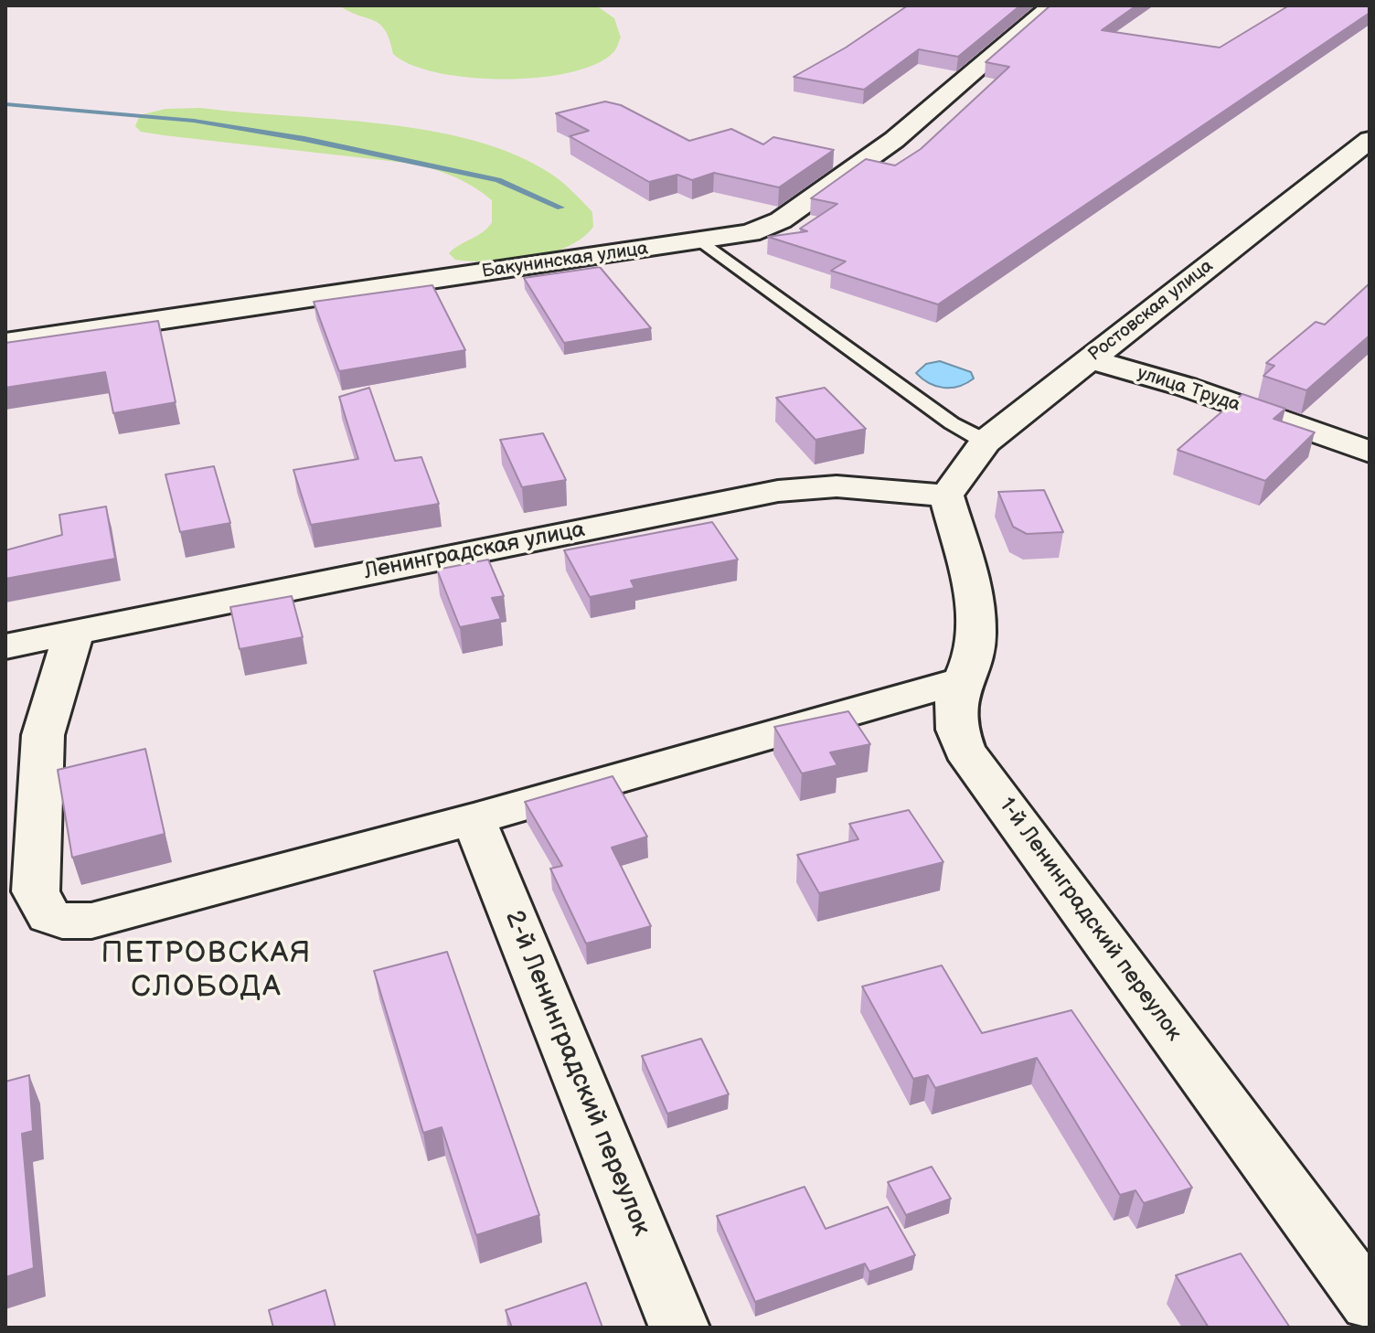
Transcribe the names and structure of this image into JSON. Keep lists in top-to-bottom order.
{
  "streets": {
    "street": [
      "Бакунинская улица",
      "Ростовская улица",
      "улица Труда",
      "Ленинградская улица",
      "1-й Ленинградский переулок",
      "2-й Ленинградский переулок"
    ]
  },
  "crossings": [
    ["Ростовская улица", "улица Труда"],
    ["Ростовская улица", "Ленинградская улица"],
    ["Ростовская улица", "1-й Ленинградский переулок"],
    ["Ленинградская улица", "1-й Ленинградский переулок"]
  ],
  "districts": ["ПЕТРОВСКАЯ СЛОБОДА"]
}
